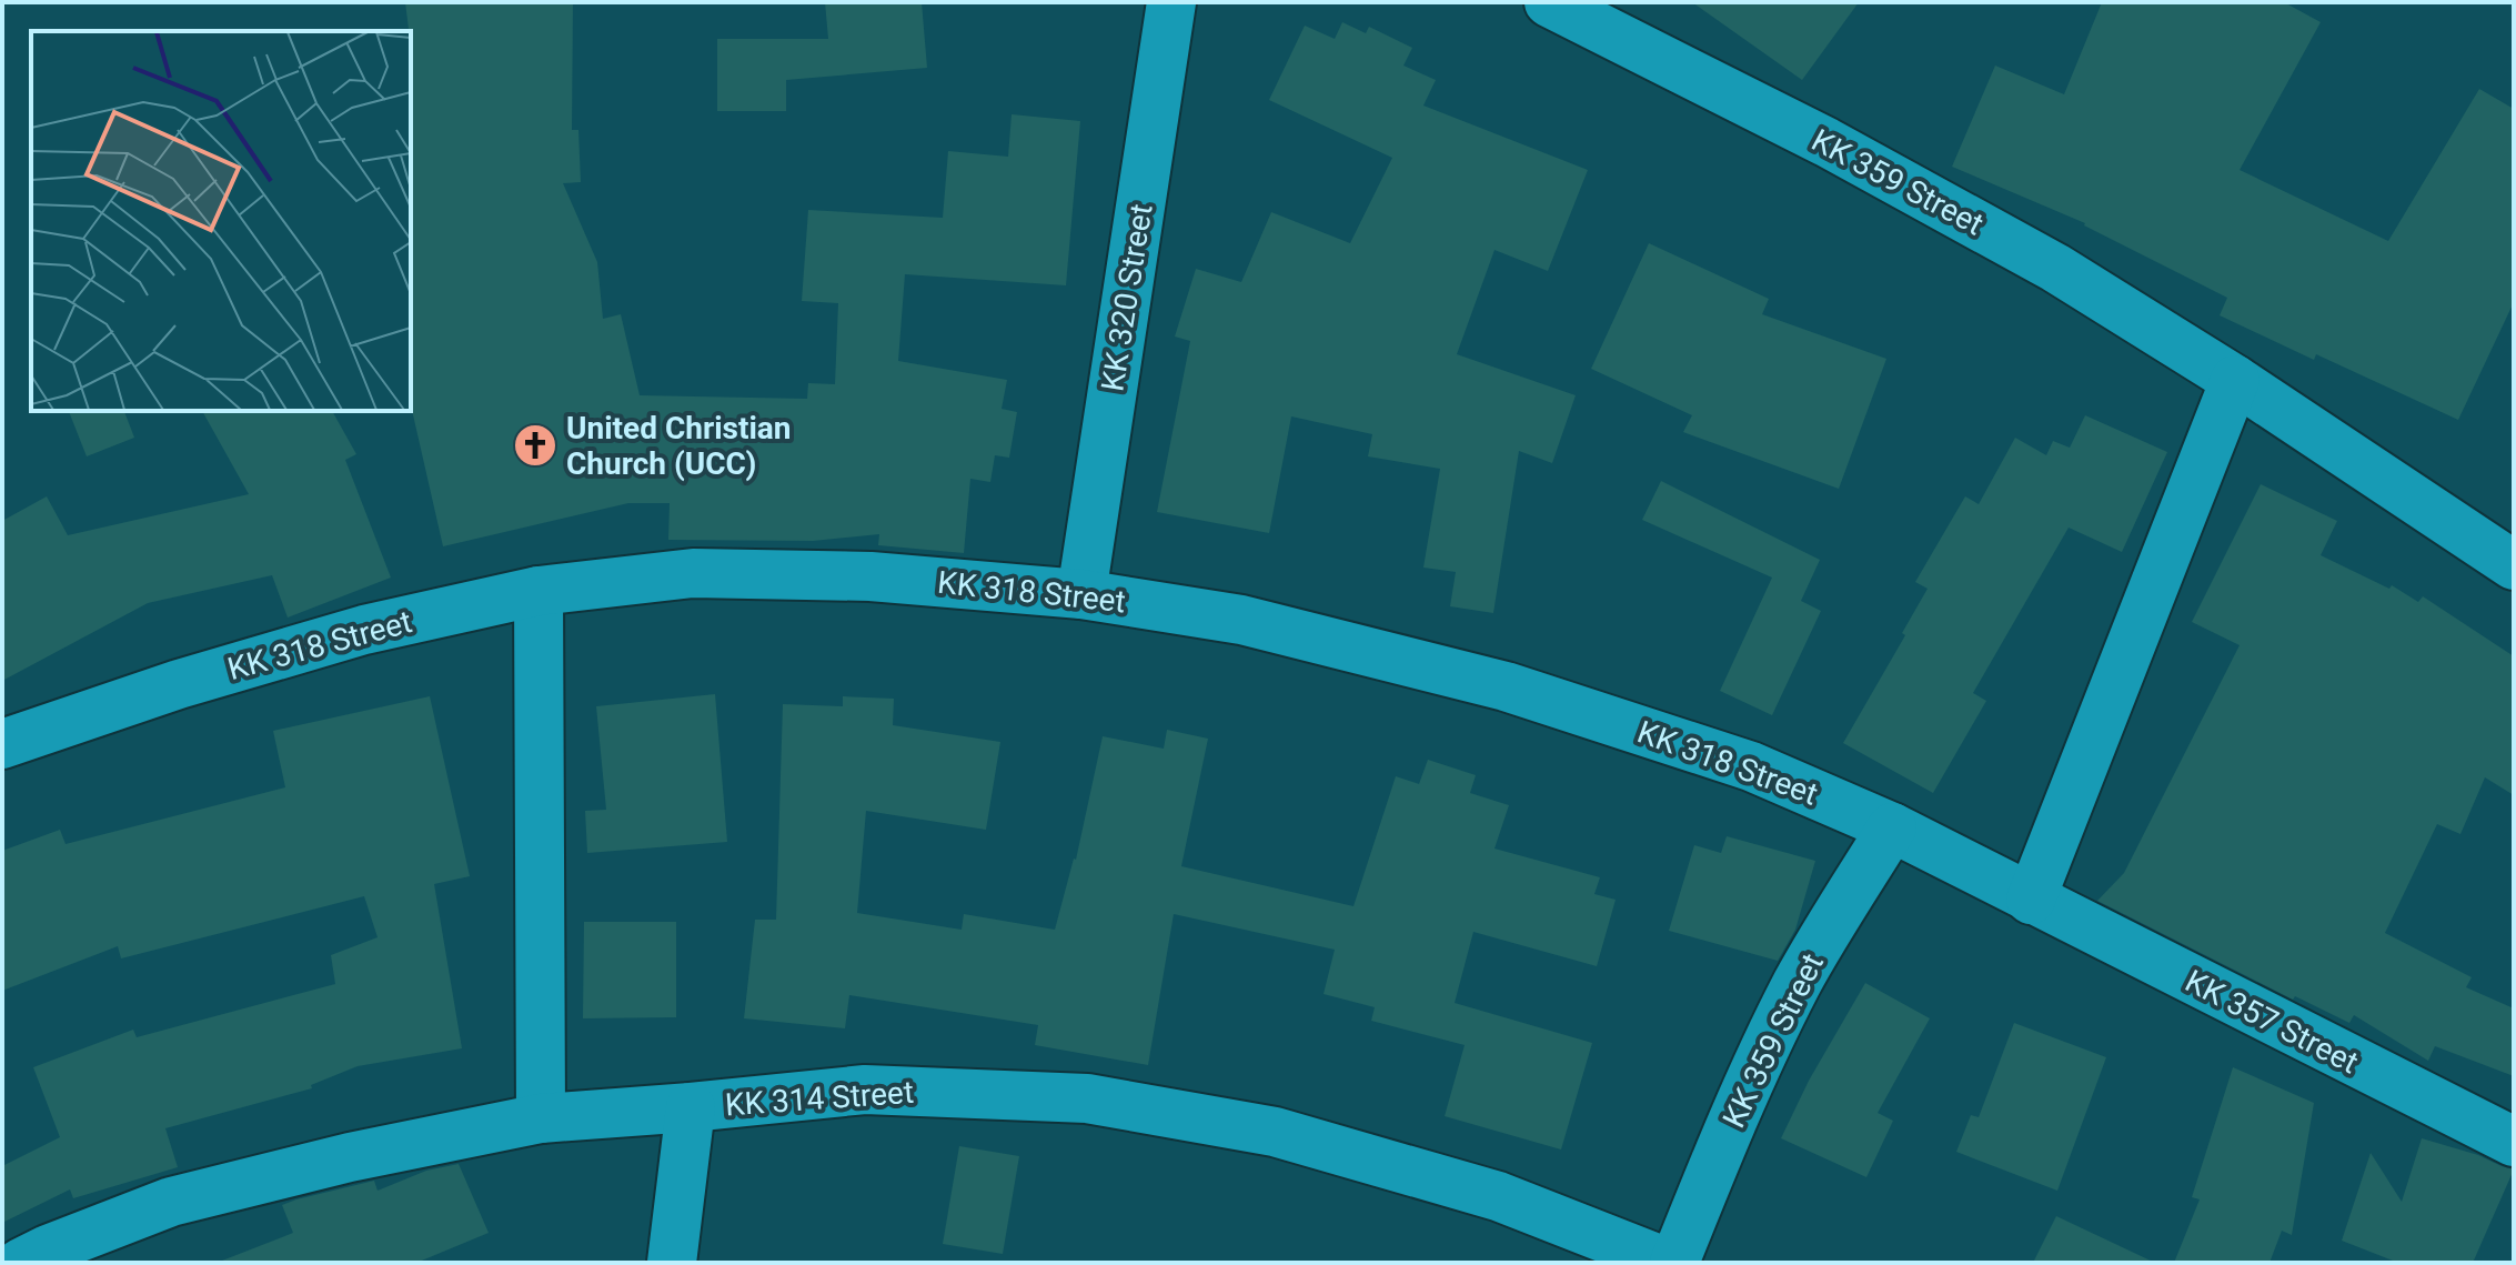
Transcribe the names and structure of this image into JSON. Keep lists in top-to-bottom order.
{
  "streets": {
    "street": [
      "KK 359 Street",
      "KK 320 Street",
      "KK 318 Street",
      "KK 357 Street",
      "KK 314 Street"
    ]
  },
  "crossings": [
    ["KK 359 Street", "KK 318 Street"],
    ["KK 359 Street", "KK 314 Street"],
    ["KK 320 Street", "KK 318 Street"],
    ["KK 318 Street", "KK 357 Street"]
  ],
  "places": {
    "church": ["United Christian Church (UCC)"]
  }
}
